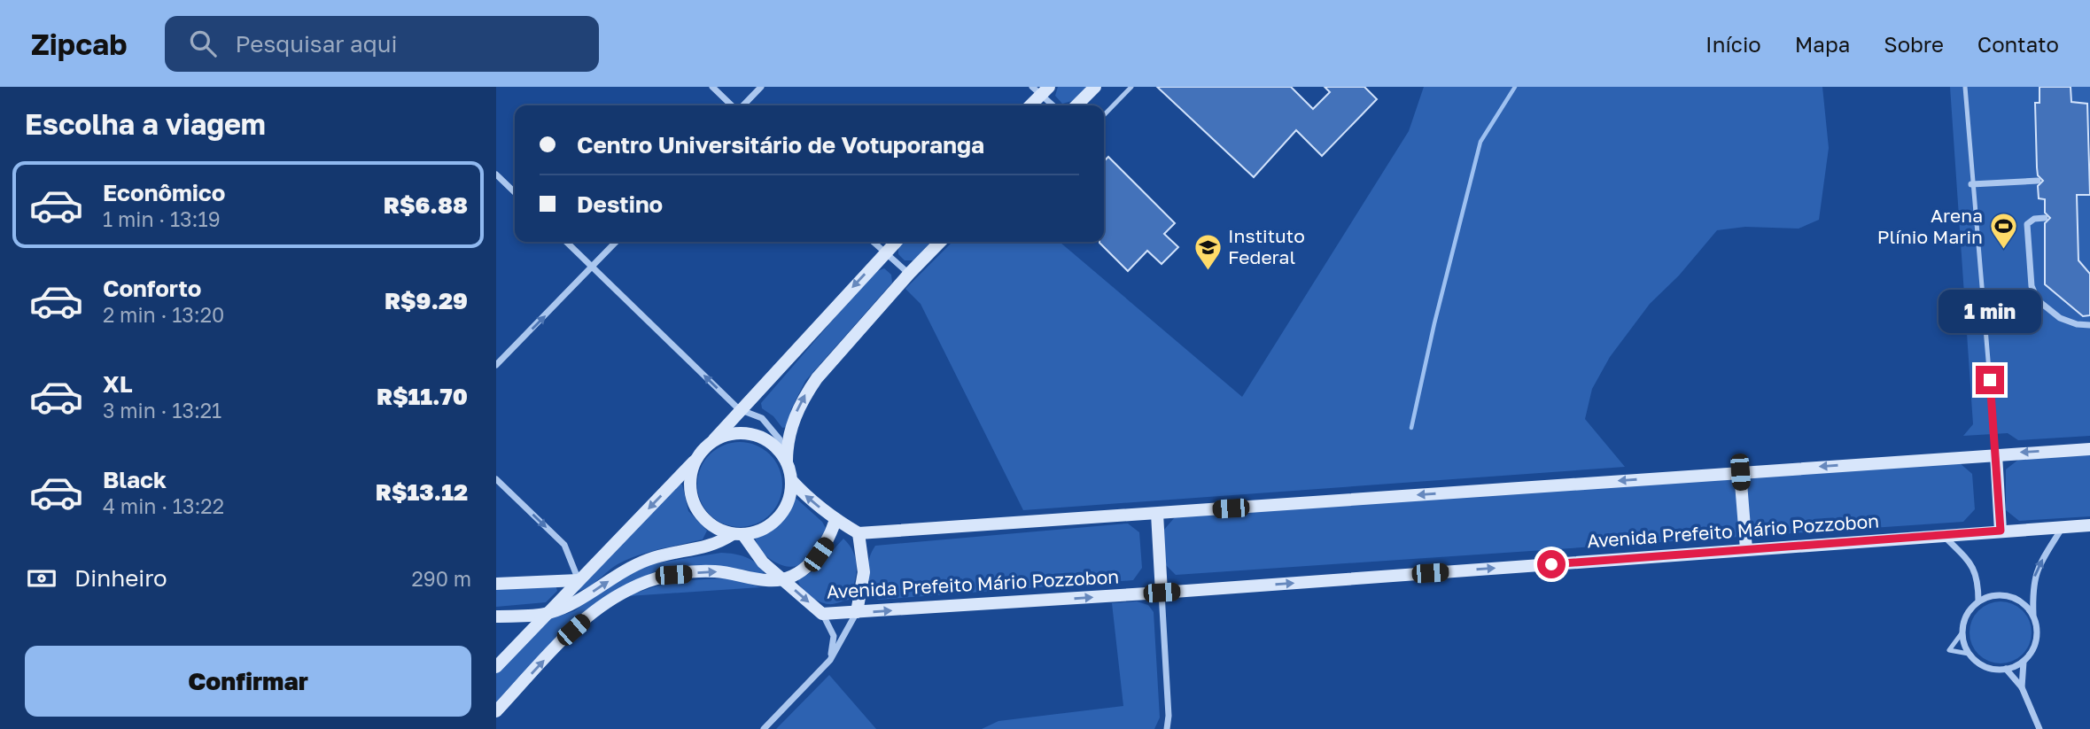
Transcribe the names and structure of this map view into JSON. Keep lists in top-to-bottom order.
{
  "streets": {
    "street": ["Avenida Prefeito Mário Pozzobon"]
  },
  "places": {
    "sports": ["Arena Plínio Marin"],
    "school or university": ["Instituto Federal"]
  },
  "page": {
    "header": "Zipcab",
    "search": "Pesquisar aqui",
    "nav": [
      "Início",
      "Mapa",
      "Sobre",
      "Contato"
    ],
    "heading": "Escolha a viagem",
    "banner": ["Centro Universitário de Votuporanga", "Destino"],
    "list": [
      {
        "name": "Econômico",
        "note": "1 min · 13:19",
        "value": "R$6.88"
      },
      {
        "name": "Conforto",
        "note": "2 min · 13:20",
        "value": "R$9.29"
      },
      {
        "name": "XL",
        "note": "3 min · 13:21",
        "value": "R$11.70"
      },
      {
        "name": "Black",
        "note": "4 min · 13:22",
        "value": "R$13.12"
      }
    ],
    "bubble": "1 min",
    "pay": ["Dinheiro", "290 m"],
    "buttons": "Confirmar"
  }
}
